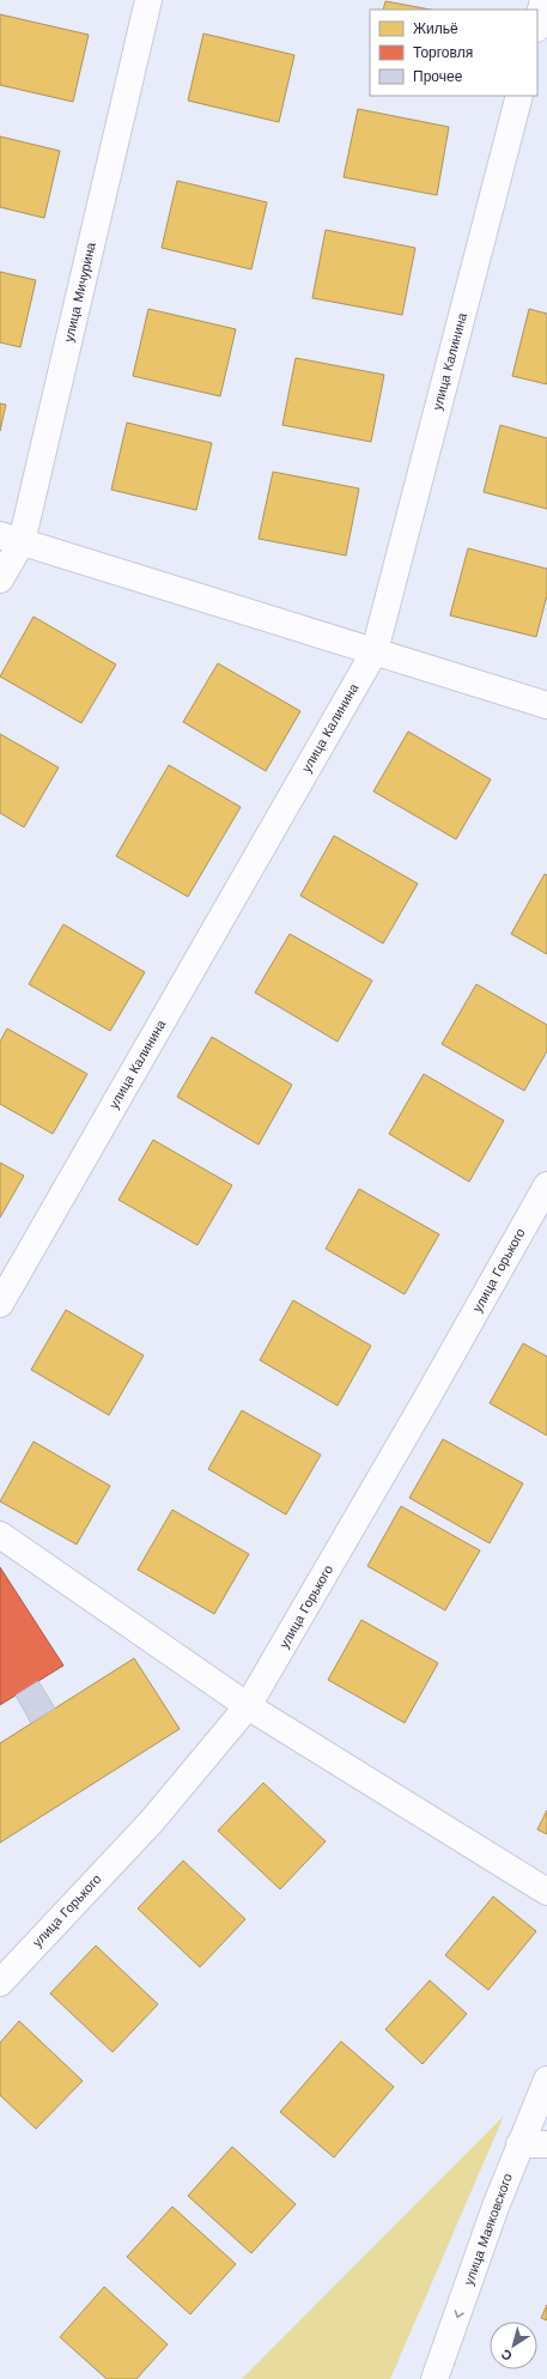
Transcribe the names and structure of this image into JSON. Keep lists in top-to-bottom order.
{
  "streets": {
    "street": [
      "улица Мичурина",
      "улица Калинина",
      "улица Горького",
      "улица Маяковского"
    ]
  },
  "one_way": ["улица Маяковского"],
  "legend": ["Жильё", "Торговля", "Прочее"],
  "north": "bottom left"
}
